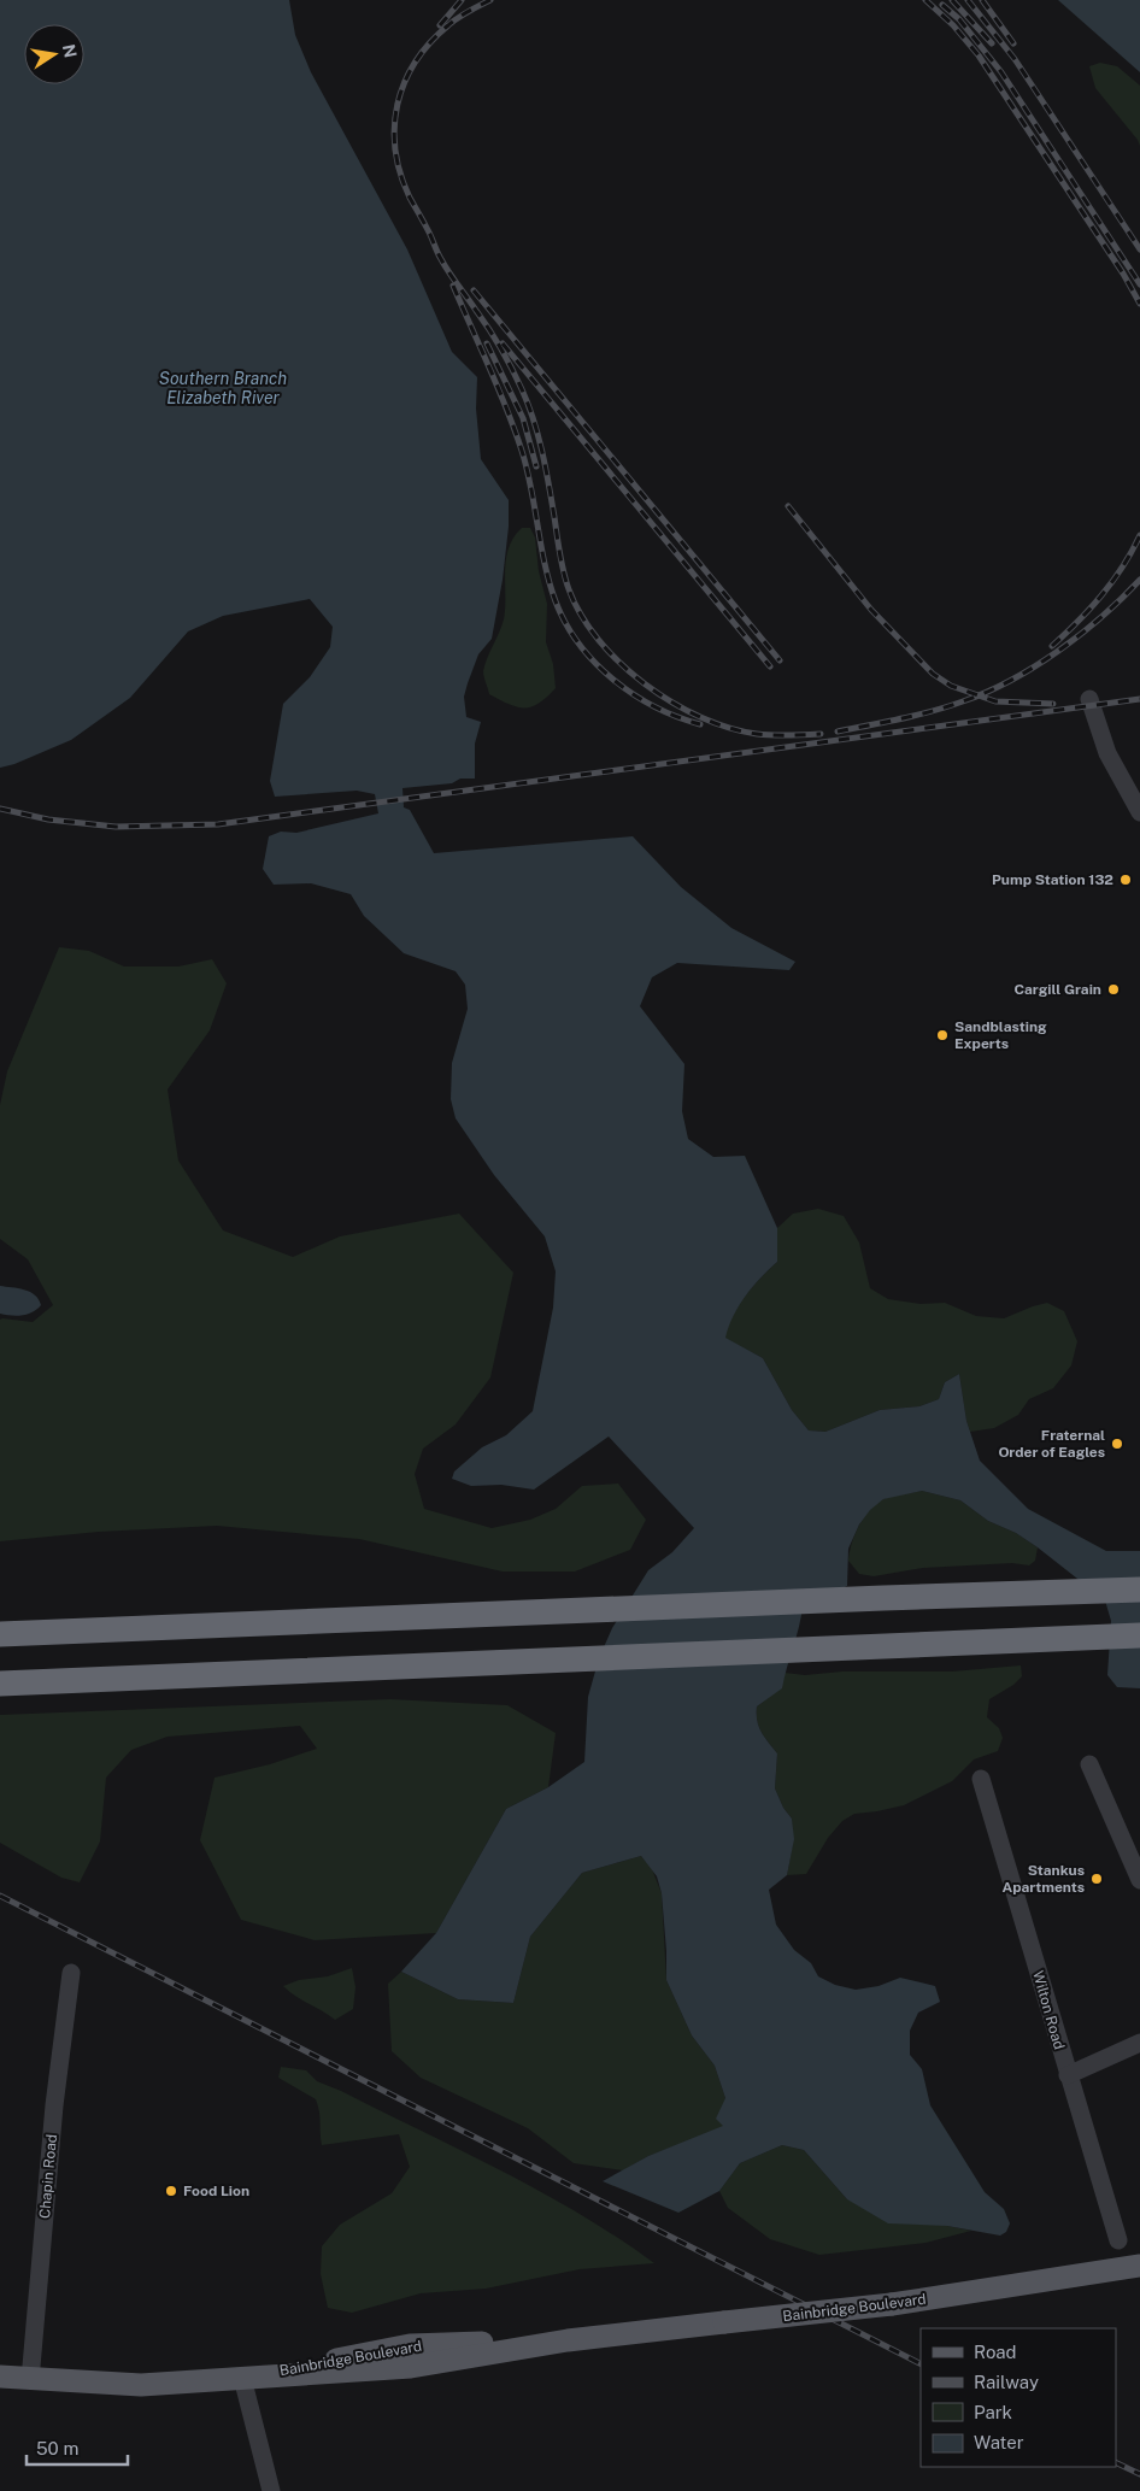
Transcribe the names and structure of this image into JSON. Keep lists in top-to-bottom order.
{
  "streets": {
    "main road": ["Bainbridge Boulevard"],
    "street": ["Wilton Road", "Chapin Road"]
  },
  "crossings": [
    ["Chapin Road", "Bainbridge Boulevard"]
  ],
  "water": ["Southern Branch Elizabeth River"],
  "places": [
    "Pump Station 132",
    "Cargill Grain",
    "Sandblasting Experts",
    "Fraternal Order of Eagles",
    "Stankus Apartments",
    "Food Lion"
  ],
  "legend": [
    "Road",
    "Railway",
    "Park",
    "Water"
  ],
  "scale_bar": "50 m",
  "north": "right"
}
